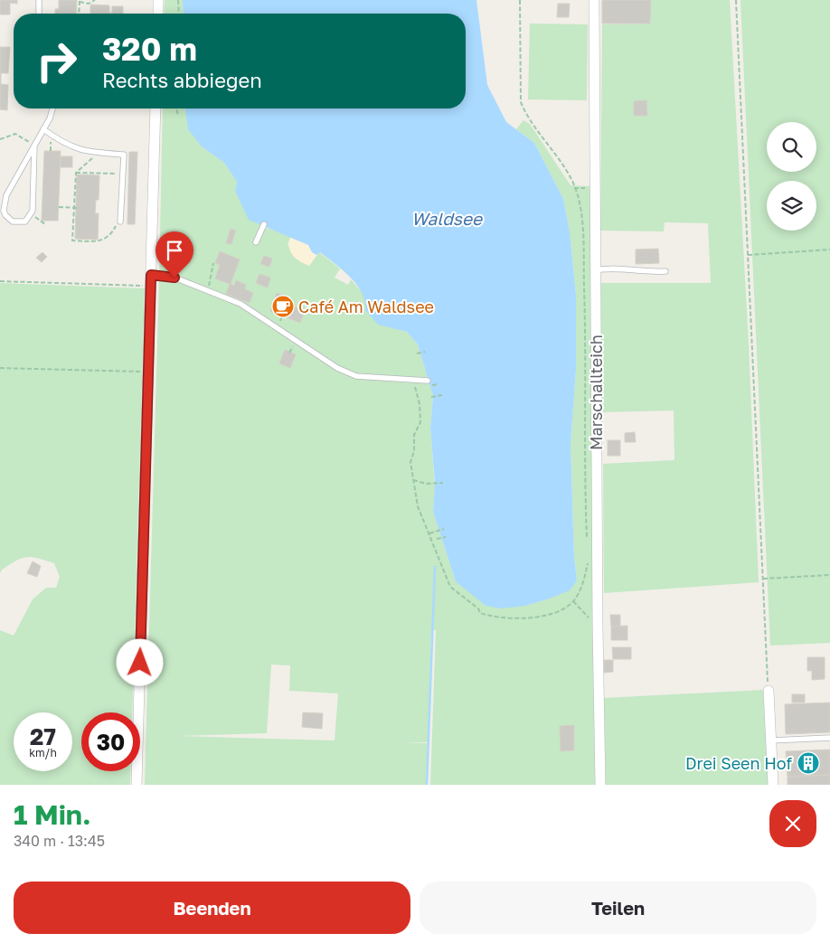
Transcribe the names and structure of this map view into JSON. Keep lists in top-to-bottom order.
{
  "streets": {
    "street": ["Marschallteich"]
  },
  "water": ["Waldsee"],
  "places": {
    "cafe": ["Café Am Waldsee"],
    "building": ["Drei Seen Hof"]
  },
  "page": {
    "turn": ["320 m", "Rechts abbiegen"],
    "speed": "27 km/h",
    "limit": "30",
    "heading": ["1 Min.", "340 m · 13:45"],
    "buttons": ["Beenden", "Teilen"]
  }
}
